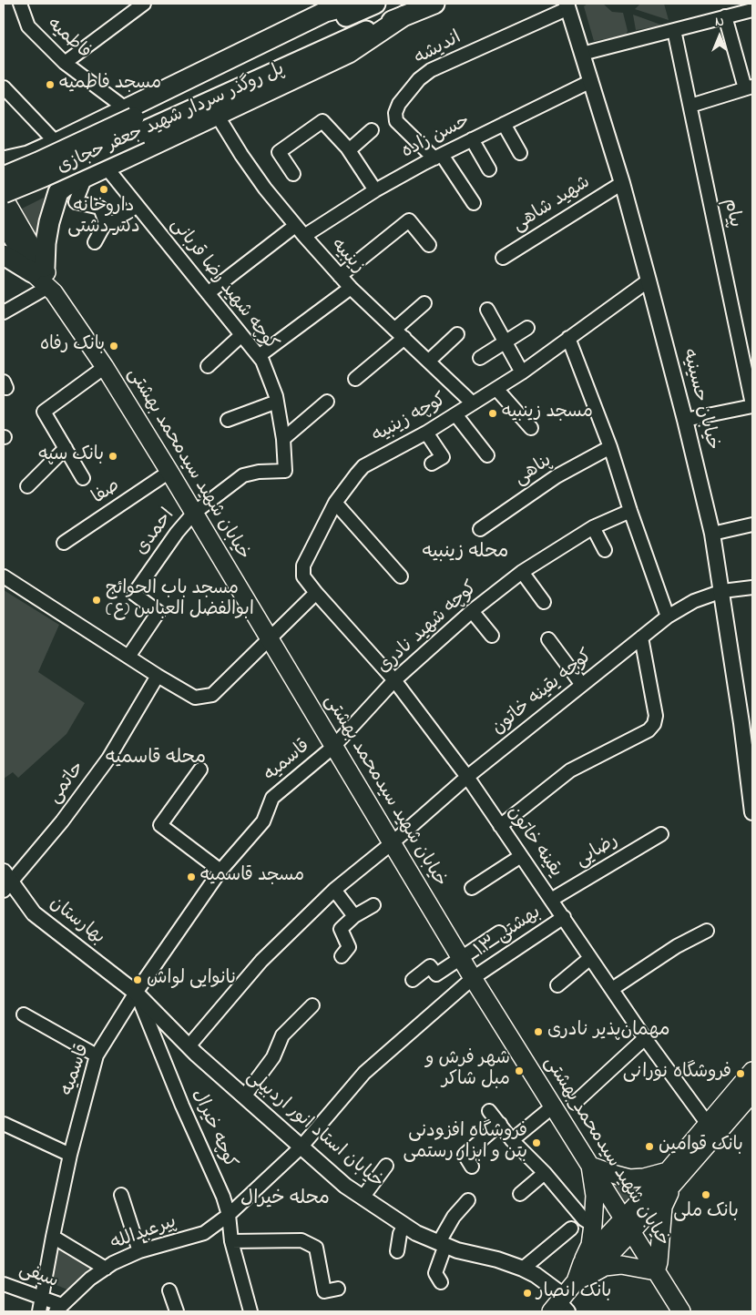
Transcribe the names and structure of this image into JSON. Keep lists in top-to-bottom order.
{
  "streets": {
    "main road": ["پل روگذر سردار شهید جعفر حجازی", "خیابان شهید سیدمحمد بهشتی"],
    "street": [
      "فاطمیه",
      "اندیشه",
      "حسن زاده",
      "شهید شاهی",
      "پیام",
      "زینبیه",
      "کوچه شهید رضا قربانی",
      "خیابان حسینیه",
      "کوچه زینبیه",
      "پناهی",
      "صفا",
      "احمدی",
      "کوچه شهید نادری",
      "کوچه یقینه خاتون",
      "قاسمیه",
      "حاتمی",
      "یقینه خاتون",
      "رضایی",
      "بهارستان",
      "بهشتی ۱۳",
      "کوچه خیرال",
      "خیابان استاد انور اردبیلی",
      "پیرعبدالله",
      "سیفی"
    ]
  },
  "crossings": [
    ["فاطمیه", "پل روگذر سردار شهید جعفر حجازی"],
    ["اندیشه", "حسن زاده"],
    ["اندیشه", "خیابان حسینیه"],
    ["حسن زاده", "زینبیه"],
    ["حسن زاده", "خیابان حسینیه"],
    ["شهید شاهی", "خیابان حسینیه"],
    ["زینبیه", "کوچه زینبیه"],
    ["کوچه شهید رضا قربانی", "خیابان شهید سیدمحمد بهشتی"],
    ["کوچه شهید رضا قربانی", "احمدی"],
    ["خیابان حسینیه", "کوچه زینبیه"],
    ["خیابان حسینیه", "کوچه یقینه خاتون"],
    ["کوچه زینبیه", "یقینه خاتون"],
    ["خیابان شهید سیدمحمد بهشتی", "صفا"],
    ["خیابان شهید سیدمحمد بهشتی", "احمدی"],
    ["خیابان شهید سیدمحمد بهشتی", "کوچه شهید نادری"],
    ["خیابان شهید سیدمحمد بهشتی", "کوچه یقینه خاتون"],
    ["خیابان شهید سیدمحمد بهشتی", "قاسمیه"],
    ["خیابان شهید سیدمحمد بهشتی", "بهشتی ۱۳"],
    ["کوچه شهید نادری", "قاسمیه"],
    ["کوچه شهید نادری", "یقینه خاتون"],
    ["کوچه یقینه خاتون", "یقینه خاتون"],
    ["کوچه یقینه خاتون", "خیابان استاد انور اردبیلی"],
    ["قاسمیه", "بهارستان"],
    ["قاسمیه", "کوچه خیرال"],
    ["قاسمیه", "خیابان استاد انور اردبیلی"],
    ["قاسمیه", "سیفی"],
    ["حاتمی", "بهارستان"],
    ["یقینه خاتون", "رضایی"],
    ["یقینه خاتون", "بهشتی ۱۳"],
    ["بهارستان", "کوچه خیرال"],
    ["بهارستان", "خیابان استاد انور اردبیلی"],
    ["بهشتی ۱۳", "خیابان استاد انور اردبیلی"],
    ["بهشتی ۱۳", "پیرعبدالله"],
    ["کوچه خیرال", "خیابان استاد انور اردبیلی"],
    ["کوچه خیرال", "پیرعبدالله"],
    ["خیابان استاد انور اردبیلی", "پیرعبدالله"],
    ["پیرعبدالله", "سیفی"]
  ],
  "districts": ["محله زینبیه", "محله قاسمیه", "محله خیرال"],
  "places": [
    "مسجد فاطمیه",
    "داروخانه دکتر دشتی",
    "بانک رفاه",
    "مسجد زینبیه",
    "بانک سپه",
    "مسجد باب الحوائج ابوالفضل العباس (ع)",
    "مسجد قاسمیه",
    "نانوایی لواش",
    "مهمان‌پذیر نادری",
    "شهر فرش و مبل شاکر",
    "فروشگاه نورانی",
    "فروشگاه افزودنی بتن و ابزار رستمی",
    "بانک قوامین",
    "بانک ملی",
    "بانک انصار"
  ],
  "north": "top"
}
